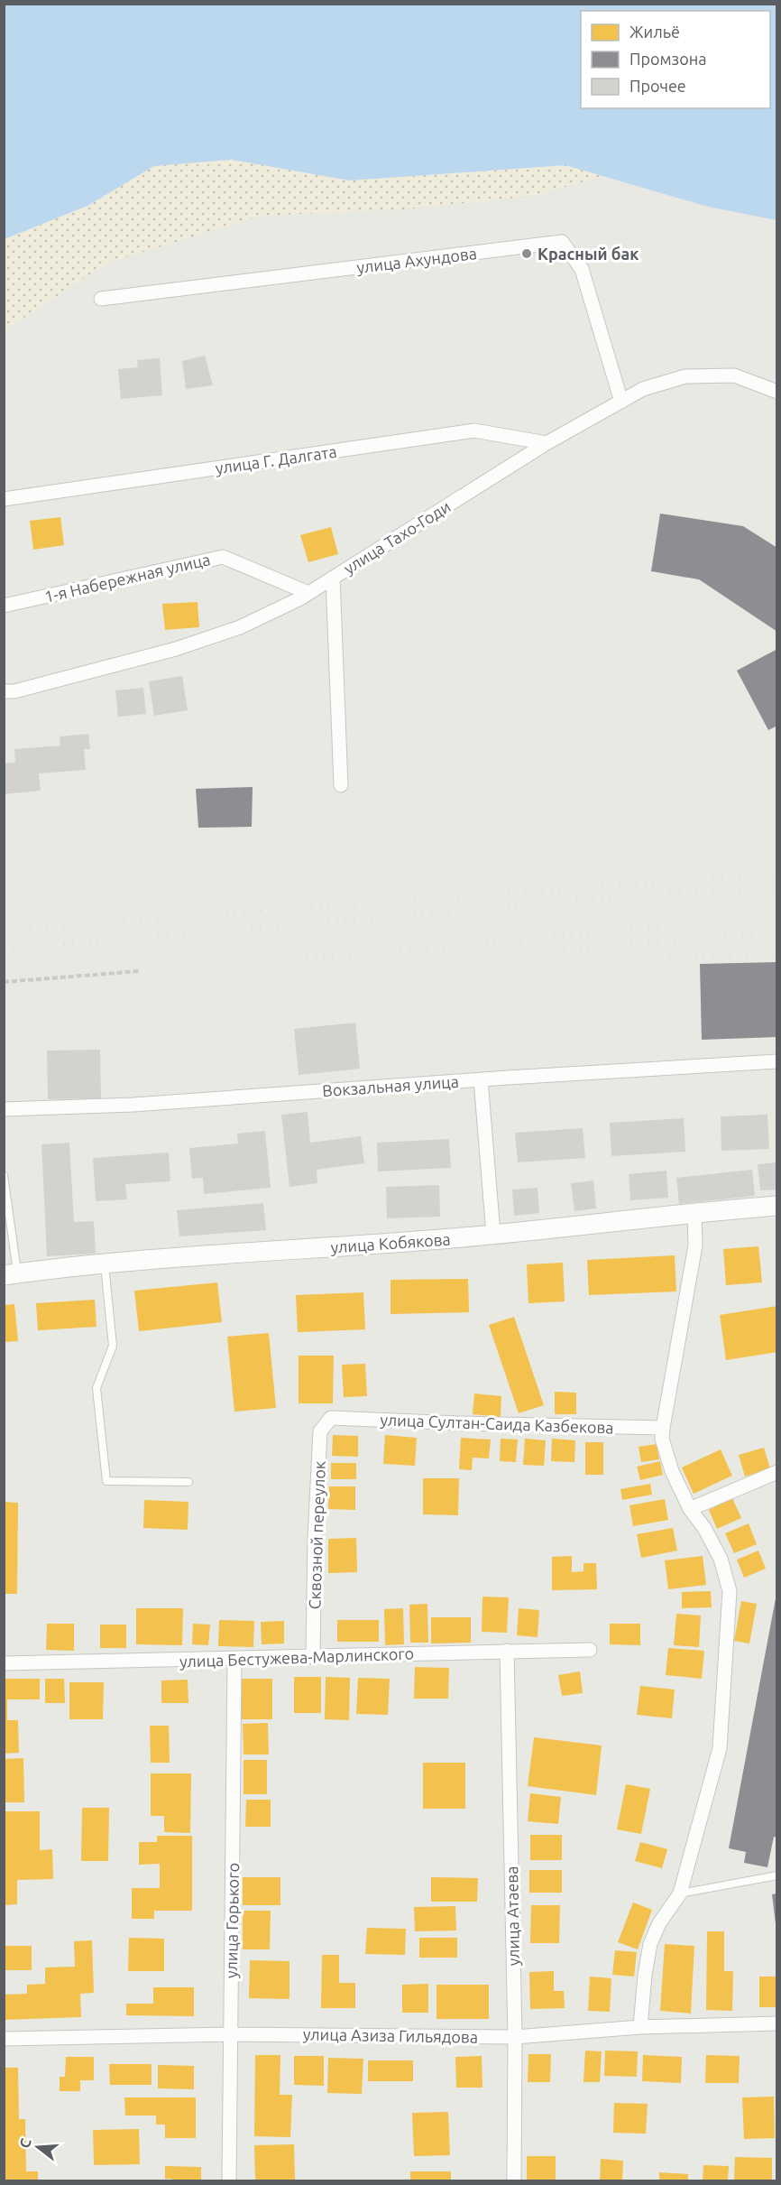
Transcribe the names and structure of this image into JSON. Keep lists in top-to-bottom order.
{
  "streets": {
    "street": [
      "улица Ахундова",
      "улица Г. Далгата",
      "улица Тахо-Годи",
      "1-я Набережная улица",
      "Вокзальная улица",
      "улица Кобякова",
      "улица Султан-Саида Казбекова",
      "Сквозной переулок",
      "улица Бестужева-Марлинского",
      "улица Атаева",
      "улица Горького",
      "улица Азиза Гильядова"
    ]
  },
  "crossings": [
    ["улица Ахундова", "улица Тахо-Годи"],
    ["улица Г. Далгата", "улица Тахо-Годи"],
    ["улица Тахо-Годи", "1-я Набережная улица"],
    ["улица Султан-Саида Казбекова", "Сквозной переулок"],
    ["Сквозной переулок", "улица Бестужева-Марлинского"],
    ["улица Бестужева-Марлинского", "улица Атаева"],
    ["улица Бестужева-Марлинского", "улица Горького"],
    ["улица Атаева", "улица Азиза Гильядова"],
    ["улица Горького", "улица Азиза Гильядова"]
  ],
  "places": ["Красный бак"],
  "legend": ["Жильё", "Промзона", "Прочее"],
  "north": "left"
}
